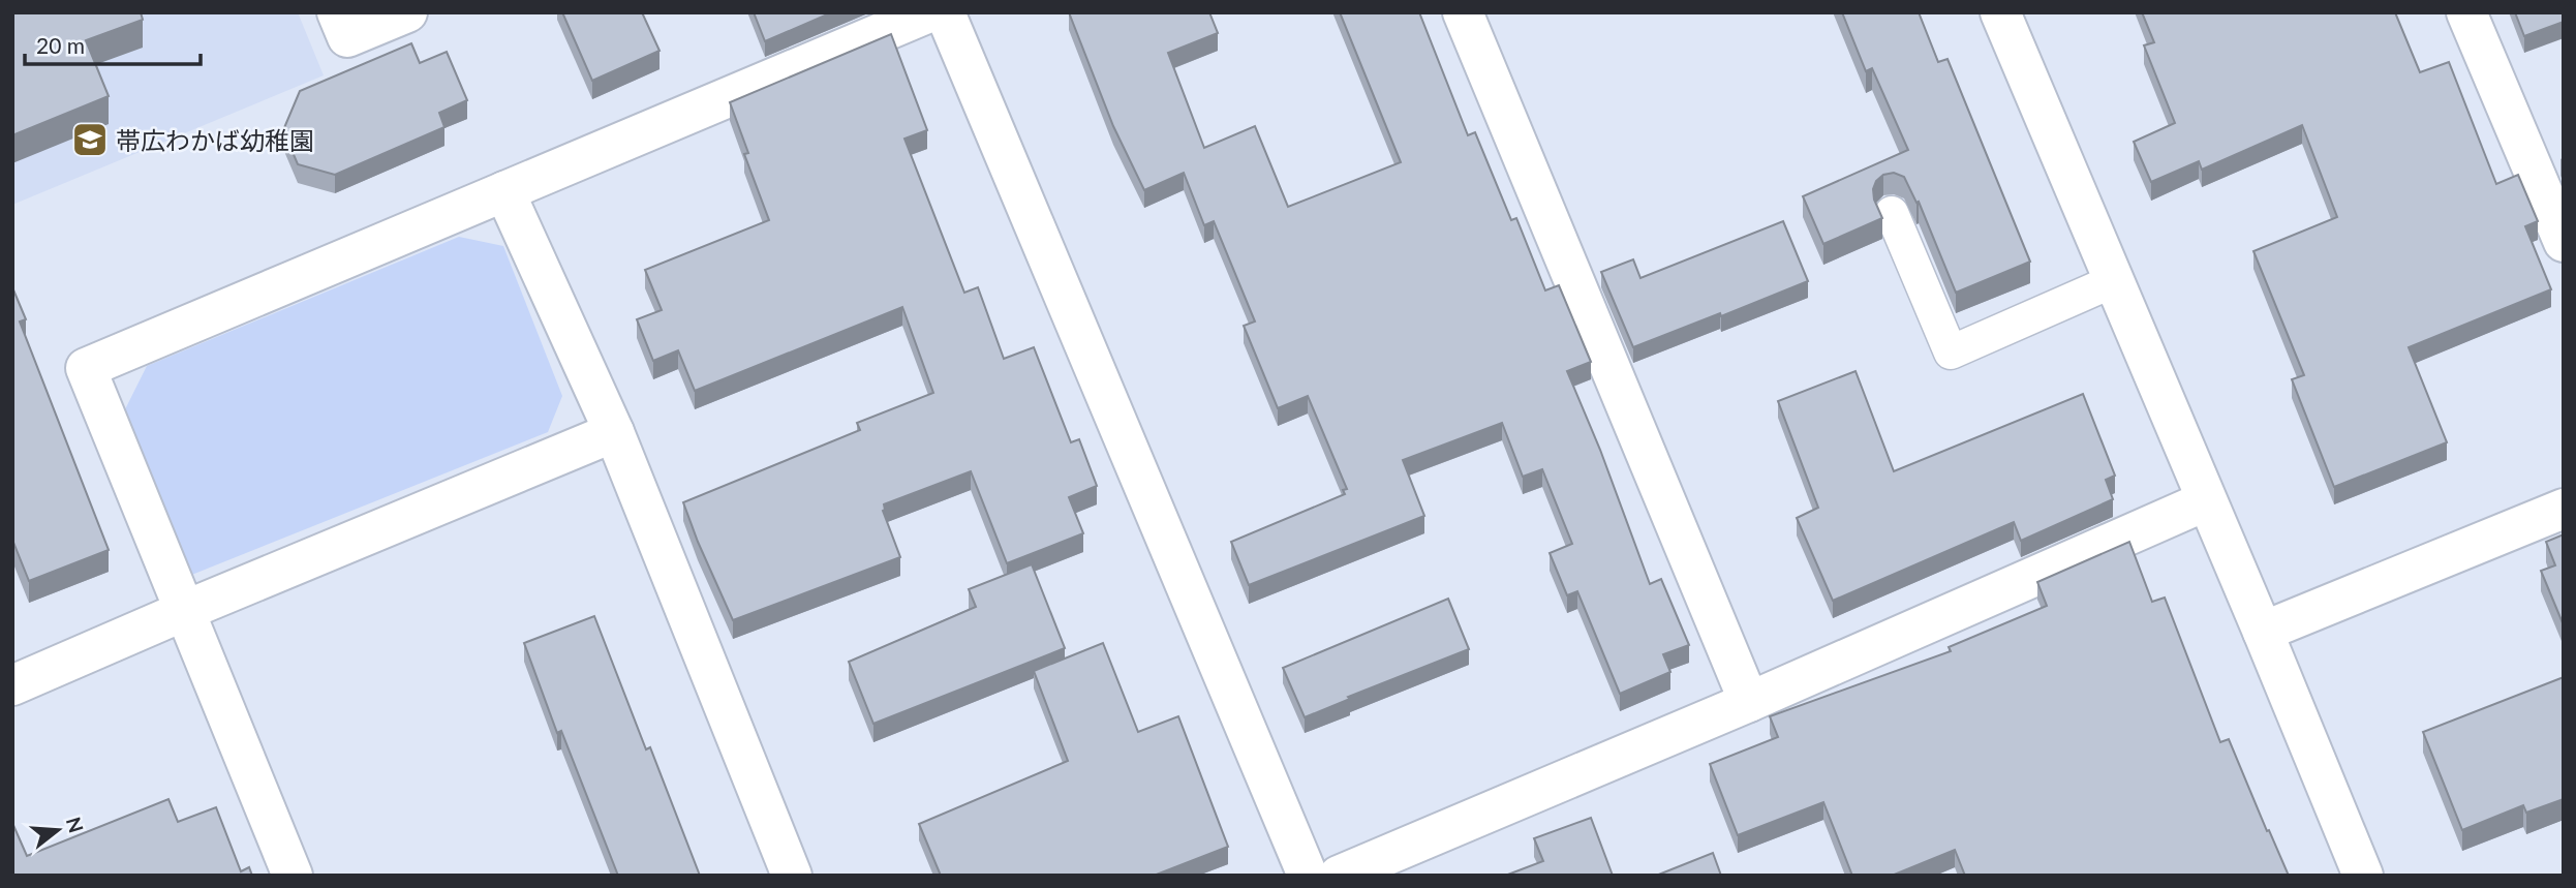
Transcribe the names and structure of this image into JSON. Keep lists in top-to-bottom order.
{
  "places": {
    "school or university": ["帯広わかば幼稚園"]
  },
  "scale_bar": "20 m",
  "north": "right"
}
